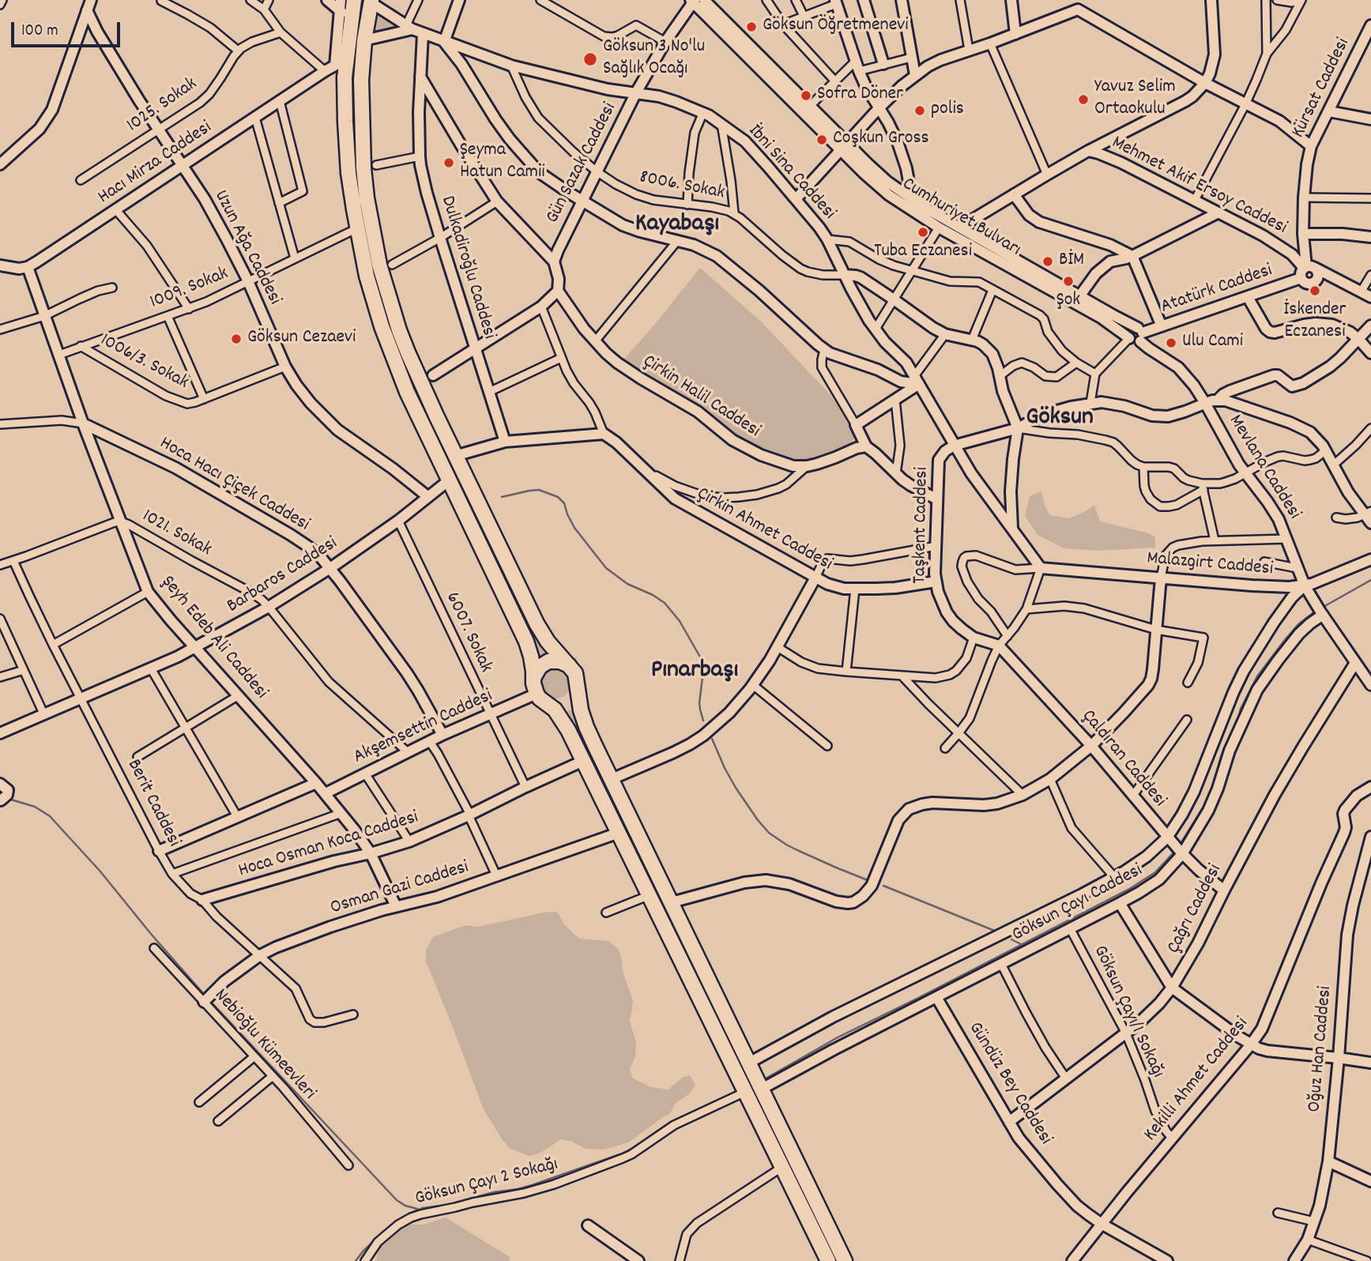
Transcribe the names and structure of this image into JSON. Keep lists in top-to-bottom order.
{
  "streets": {
    "street": [
      "Kürsat Caddesi",
      "1025. Sokak",
      "Hacı Mirza Caddesi",
      "Gün Sazak Caddesi",
      "İbni Sina Caddesi",
      "8006. Sokak",
      "Mehmet Akif Ersoy Caddesi",
      "Cumhuriyet Bulvarı",
      "Uzun Ağa Caddesi",
      "Dulkadiroğlu Caddesi",
      "1009. Sokak",
      "Atatürk Caddesi",
      "1006/3. Sokak",
      "Çirkin Halil Caddesi",
      "Mevlana Caddesi",
      "Hoca Hacı Çiçek Caddesi",
      "Taşkent Caddesi",
      "Çirkin Ahmet Caddesi",
      "1021. Sokak",
      "Malazgirt Caddesi",
      "Barbaros Caddesi",
      "6007. Sokak",
      "Şeyh Edeb Ali Caddesi",
      "Akşemsettin Caddesi",
      "Çaldıran Caddesi",
      "Berit Caddesi",
      "Hoca Osman Koca Caddesi",
      "Osman Gazi Caddesi",
      "Göksun Çayı Caddesi",
      "Çağrı Caddesi",
      "Göksun Çayı/1 Sokağı",
      "Nebioğlu Kümeevleri",
      "Oğuz Han Caddesi",
      "Kekilli Ahmet Caddesi",
      "Gündüz Bey Caddesi",
      "Göksun Çayı 2 Sokağı"
    ]
  },
  "crossings": [
    ["Kürsat Caddesi", "Mehmet Akif Ersoy Caddesi"],
    ["Kürsat Caddesi", "Atatürk Caddesi"],
    ["1025. Sokak", "Uzun Ağa Caddesi"],
    ["Hacı Mirza Caddesi", "Uzun Ağa Caddesi"],
    ["Hacı Mirza Caddesi", "Şeyh Edeb Ali Caddesi"],
    ["Gün Sazak Caddesi", "İbni Sina Caddesi"],
    ["Gün Sazak Caddesi", "8006. Sokak"],
    ["İbni Sina Caddesi", "8006. Sokak"],
    ["İbni Sina Caddesi", "Dulkadiroğlu Caddesi"],
    ["İbni Sina Caddesi", "Taşkent Caddesi"],
    ["İbni Sina Caddesi", "Malazgirt Caddesi"],
    ["Mehmet Akif Ersoy Caddesi", "Cumhuriyet Bulvarı"],
    ["Mehmet Akif Ersoy Caddesi", "Atatürk Caddesi"],
    ["Cumhuriyet Bulvarı", "Atatürk Caddesi"],
    ["Cumhuriyet Bulvarı", "Mevlana Caddesi"],
    ["Uzun Ağa Caddesi", "1009. Sokak"],
    ["Uzun Ağa Caddesi", "1006/3. Sokak"],
    ["Uzun Ağa Caddesi", "Barbaros Caddesi"],
    ["1009. Sokak", "1006/3. Sokak"],
    ["1009. Sokak", "Şeyh Edeb Ali Caddesi"],
    ["Atatürk Caddesi", "Mevlana Caddesi"],
    ["Mevlana Caddesi", "Malazgirt Caddesi"],
    ["Mevlana Caddesi", "Göksun Çayı Caddesi"],
    ["Mevlana Caddesi", "Çağrı Caddesi"],
    ["Hoca Hacı Çiçek Caddesi", "Barbaros Caddesi"],
    ["Hoca Hacı Çiçek Caddesi", "Şeyh Edeb Ali Caddesi"],
    ["Hoca Hacı Çiçek Caddesi", "Akşemsettin Caddesi"],
    ["Taşkent Caddesi", "Çirkin Ahmet Caddesi"],
    ["Taşkent Caddesi", "Çaldıran Caddesi"],
    ["1021. Sokak", "Barbaros Caddesi"],
    ["1021. Sokak", "Şeyh Edeb Ali Caddesi"],
    ["1021. Sokak", "Akşemsettin Caddesi"],
    ["1021. Sokak", "Berit Caddesi"],
    ["Malazgirt Caddesi", "Göksun Çayı Caddesi"],
    ["Barbaros Caddesi", "6007. Sokak"],
    ["Barbaros Caddesi", "Şeyh Edeb Ali Caddesi"],
    ["Barbaros Caddesi", "Berit Caddesi"],
    ["6007. Sokak", "Akşemsettin Caddesi"],
    ["6007. Sokak", "Hoca Osman Koca Caddesi"],
    ["Şeyh Edeb Ali Caddesi", "Akşemsettin Caddesi"],
    ["Şeyh Edeb Ali Caddesi", "Hoca Osman Koca Caddesi"],
    ["Şeyh Edeb Ali Caddesi", "Osman Gazi Caddesi"],
    ["Çaldıran Caddesi", "Göksun Çayı Caddesi"],
    ["Çaldıran Caddesi", "Çağrı Caddesi"],
    ["Berit Caddesi", "Hoca Osman Koca Caddesi"],
    ["Berit Caddesi", "Osman Gazi Caddesi"],
    ["Osman Gazi Caddesi", "Nebioğlu Kümeevleri"],
    ["Göksun Çayı Caddesi", "Göksun Çayı/1 Sokağı"],
    ["Göksun Çayı Caddesi", "Gündüz Bey Caddesi"],
    ["Çağrı Caddesi", "Göksun Çayı/1 Sokağı"],
    ["Çağrı Caddesi", "Gündüz Bey Caddesi"],
    ["Göksun Çayı/1 Sokağı", "Kekilli Ahmet Caddesi"],
    ["Kekilli Ahmet Caddesi", "Gündüz Bey Caddesi"]
  ],
  "districts": ["Kayabaşı", "Göksun", "Pınarbaşı"],
  "places": [
    "Göksun Öğretmenevi",
    "Göksun 3 No'lu Sağlık Ocağı",
    "Sofra Döner",
    "Yavuz Selim Ortaokulu",
    "polis",
    "Coşkun Gross",
    "Şeyma Hatun Camii",
    "Tuba Eczanesi",
    "BİM",
    "Şok",
    "İskender Eczanesi",
    "Göksun Cezaevi",
    "Ulu Cami"
  ],
  "scale_bar": "100 m"
}
